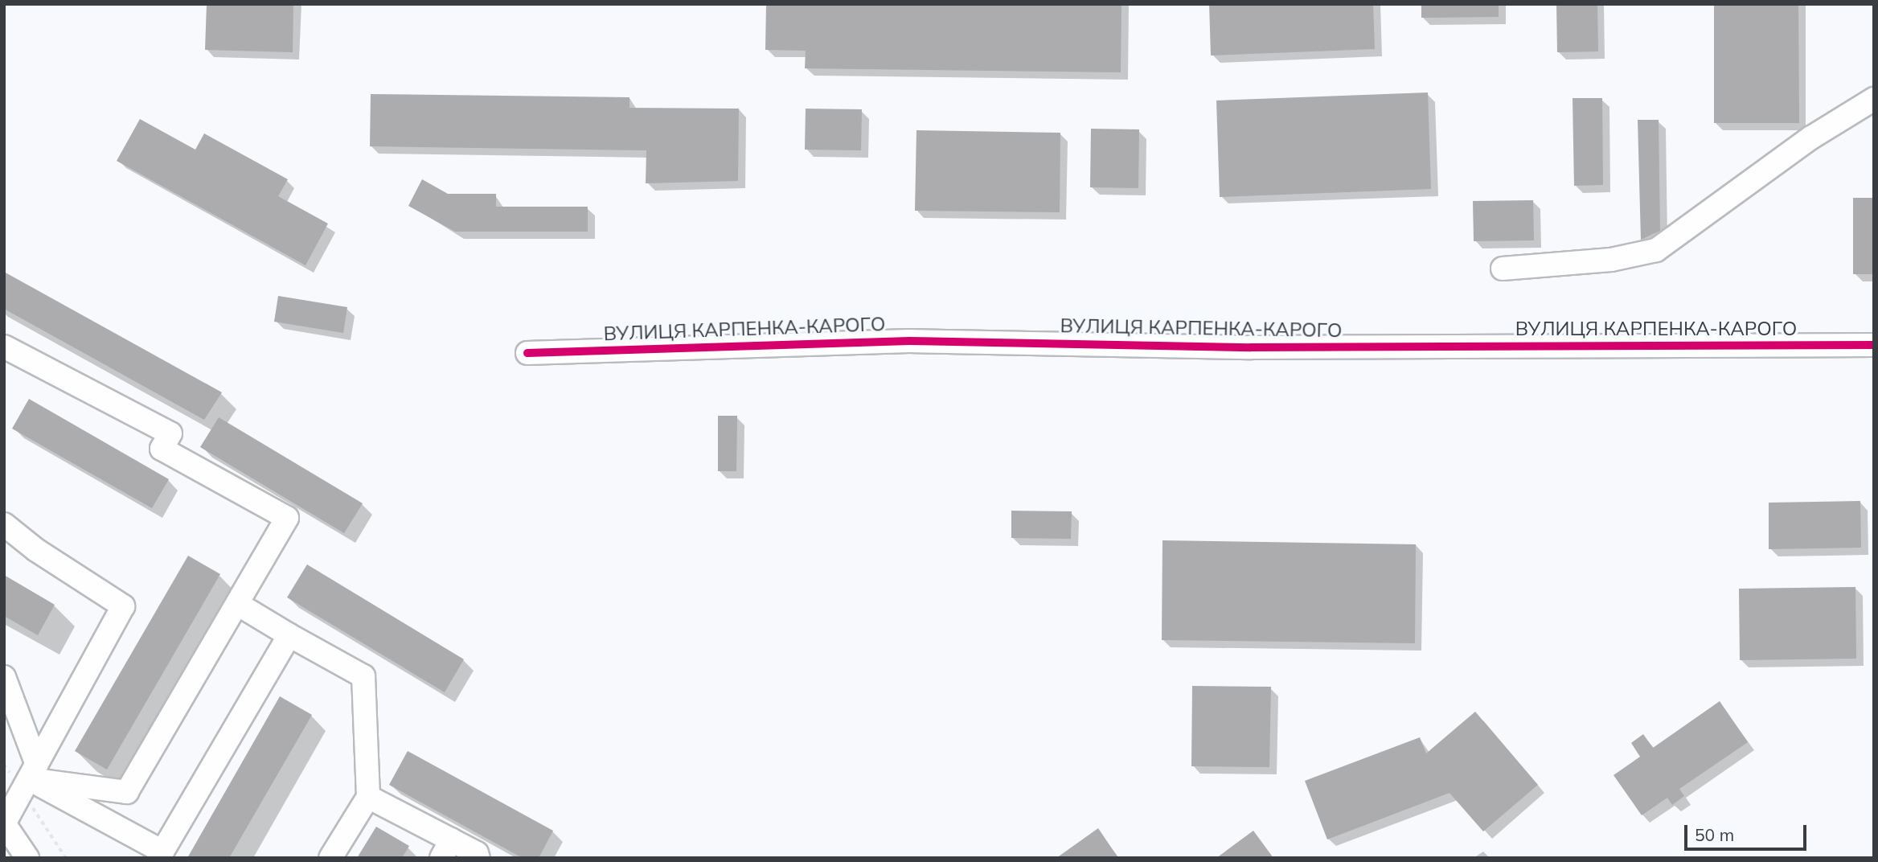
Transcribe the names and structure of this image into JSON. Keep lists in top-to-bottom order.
{
  "streets": {
    "street": ["ВУЛИЦЯ КАРПЕНКА-КАРОГО"]
  },
  "scale_bar": "50 m"
}
